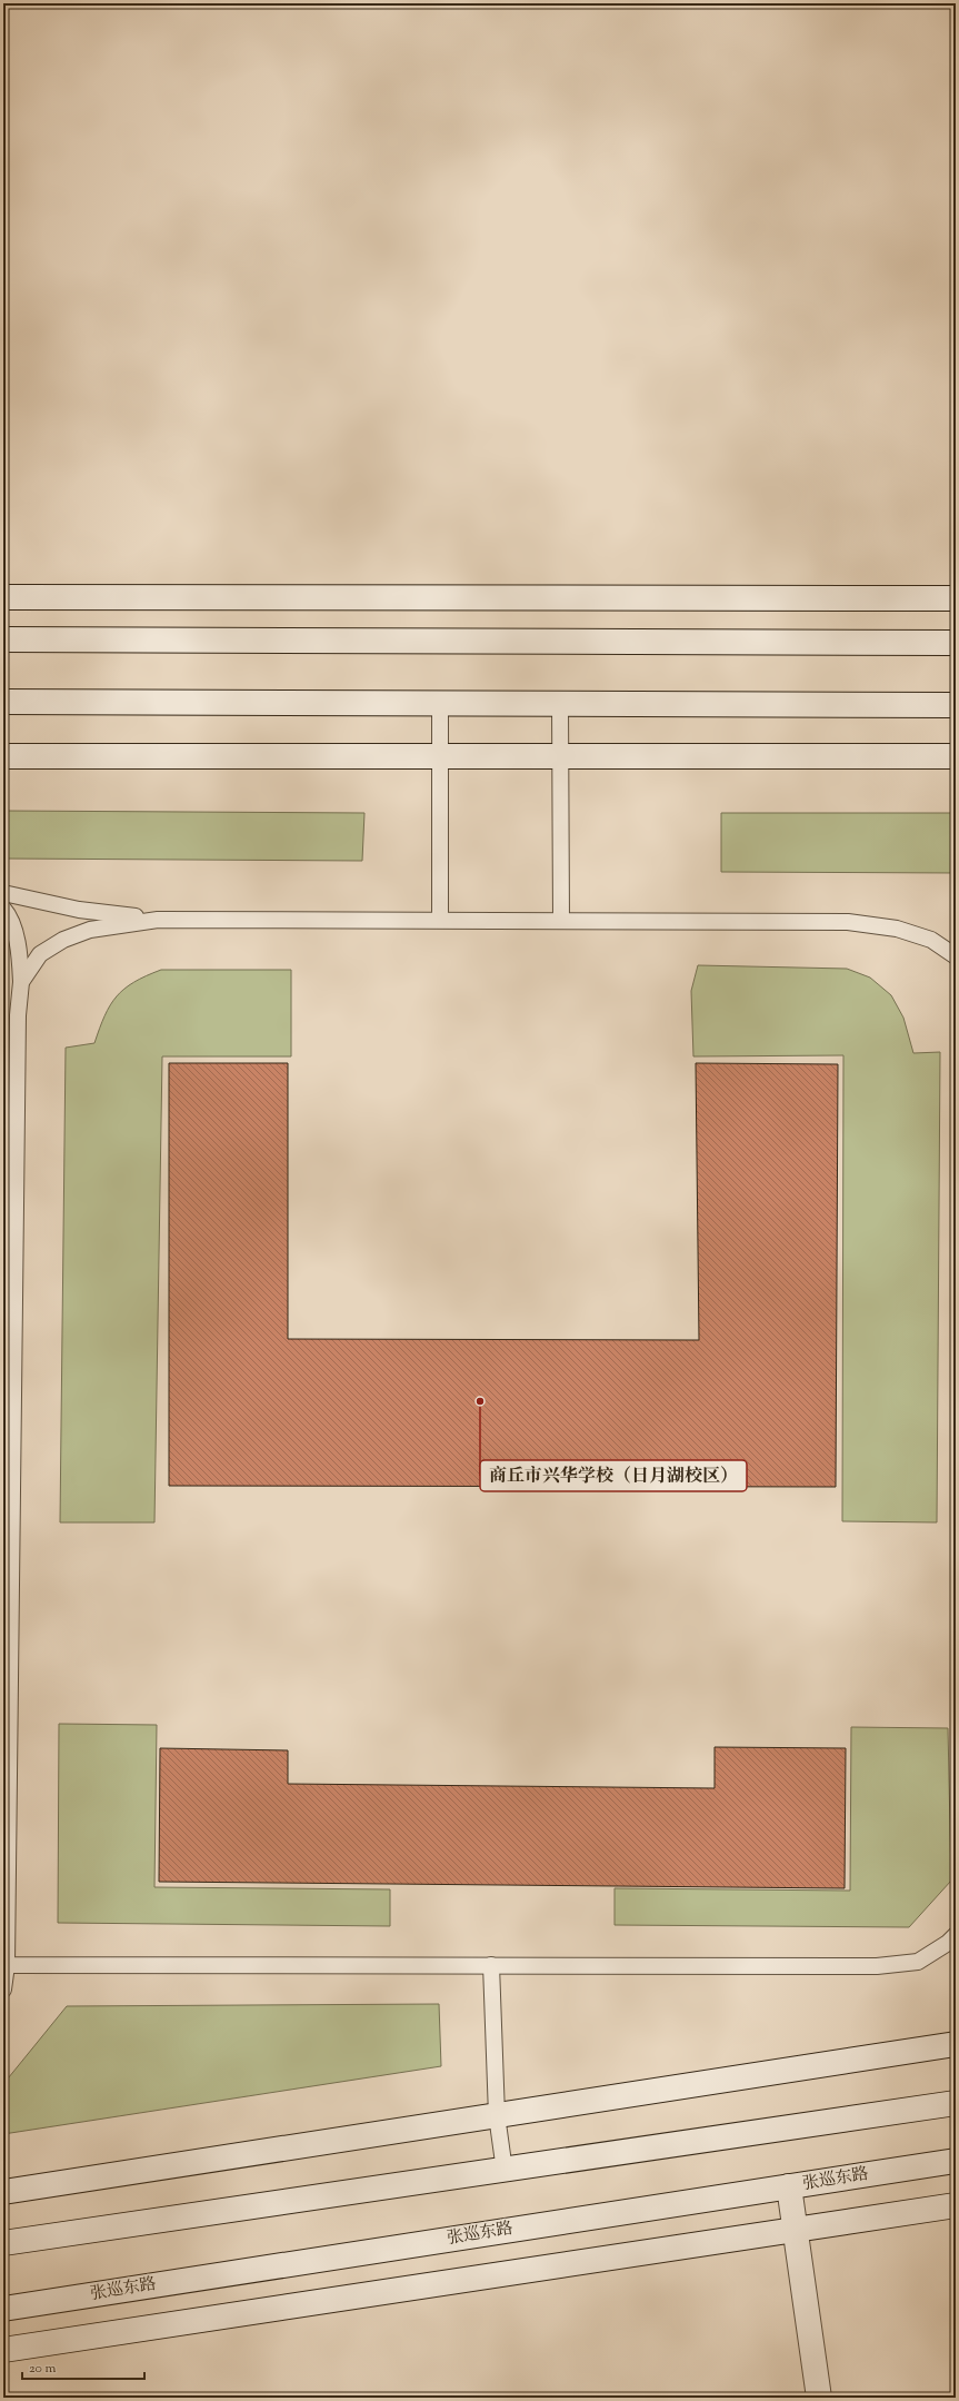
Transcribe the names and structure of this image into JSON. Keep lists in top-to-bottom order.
{
  "streets": {
    "main road": ["张巡东路"]
  },
  "places": ["商丘市兴华学校（日月湖校区）"],
  "scale_bar": "20 m"
}
